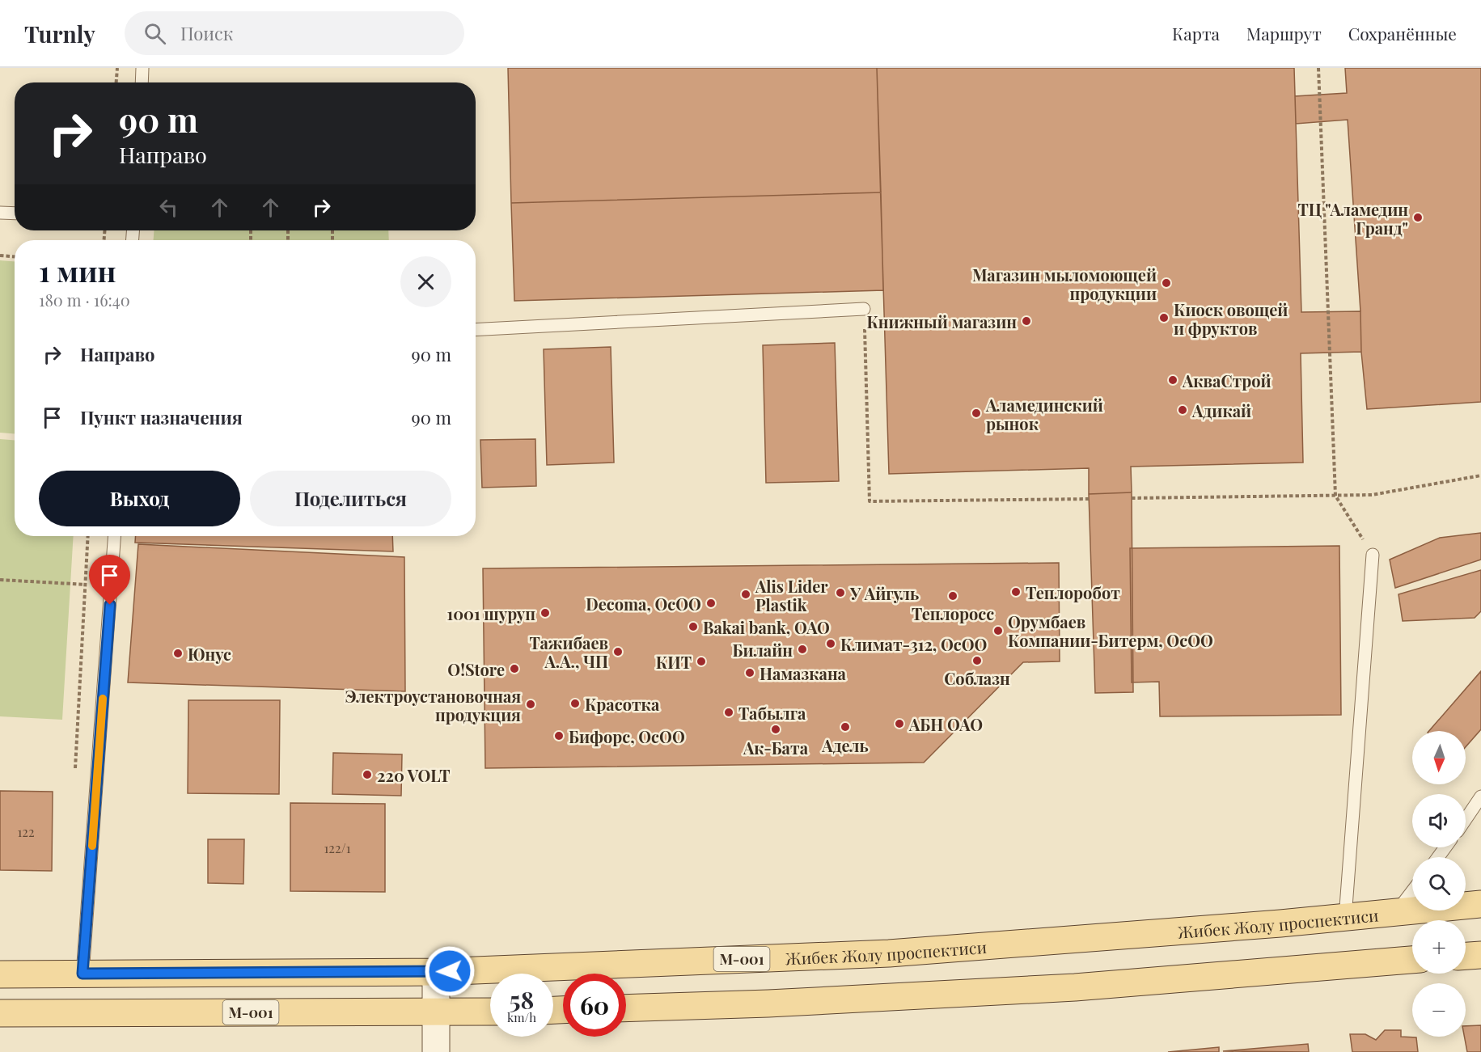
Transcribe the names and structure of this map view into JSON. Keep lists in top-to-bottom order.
{
  "streets": {
    "main road": ["Жибек Жолу проспектиси", "М-001"]
  },
  "places": [
    "ТЦ \"Аламедин Гранд\"",
    "Магазин мыломоющей продукции",
    "Киоск овощей и фруктов",
    "Книжный магазин",
    "АкваСтрой",
    "Адикай",
    "Аламединский рынок",
    "Теплоробот",
    "У Айгуль",
    "Alis Lider Plastik",
    "Теплоросс",
    "Decoma, OcOO",
    "1001 шуруп",
    "Bakai bank, ОАО",
    "Орумбаев Компании-Битерм, ОсОО",
    "Климат-312, ОсОО",
    "Билайн",
    "Тажибаев А.А., ЧП",
    "Юнус",
    "Соблазн",
    "КИТ",
    "O!Store",
    "Намазкана",
    "Красотка",
    "Электроустановочная продукция",
    "Табылга",
    "АБН ОАО",
    "Адель",
    "Ак-Бата",
    "Бифорс, ОсОО",
    "220 VOLT"
  ],
  "house_numbers": ["122", "122/1"],
  "north": "bottom",
  "page": {
    "header": "Turnly",
    "search": "Поиск",
    "nav": ["Карта", "Маршрут", "Сохранённые"],
    "turn": ["90 m", "Направо"],
    "heading": ["1 мин", "180 m · 16:40"],
    "list": [
      {
        "name": "Направо",
        "value": "90 m"
      },
      {
        "name": "Пункт назначения",
        "value": "90 m"
      }
    ],
    "buttons": ["Выход", "Поделиться"],
    "map_buttons": ["+", "−"],
    "speed": "58 km/h",
    "limit": "60"
  }
}
